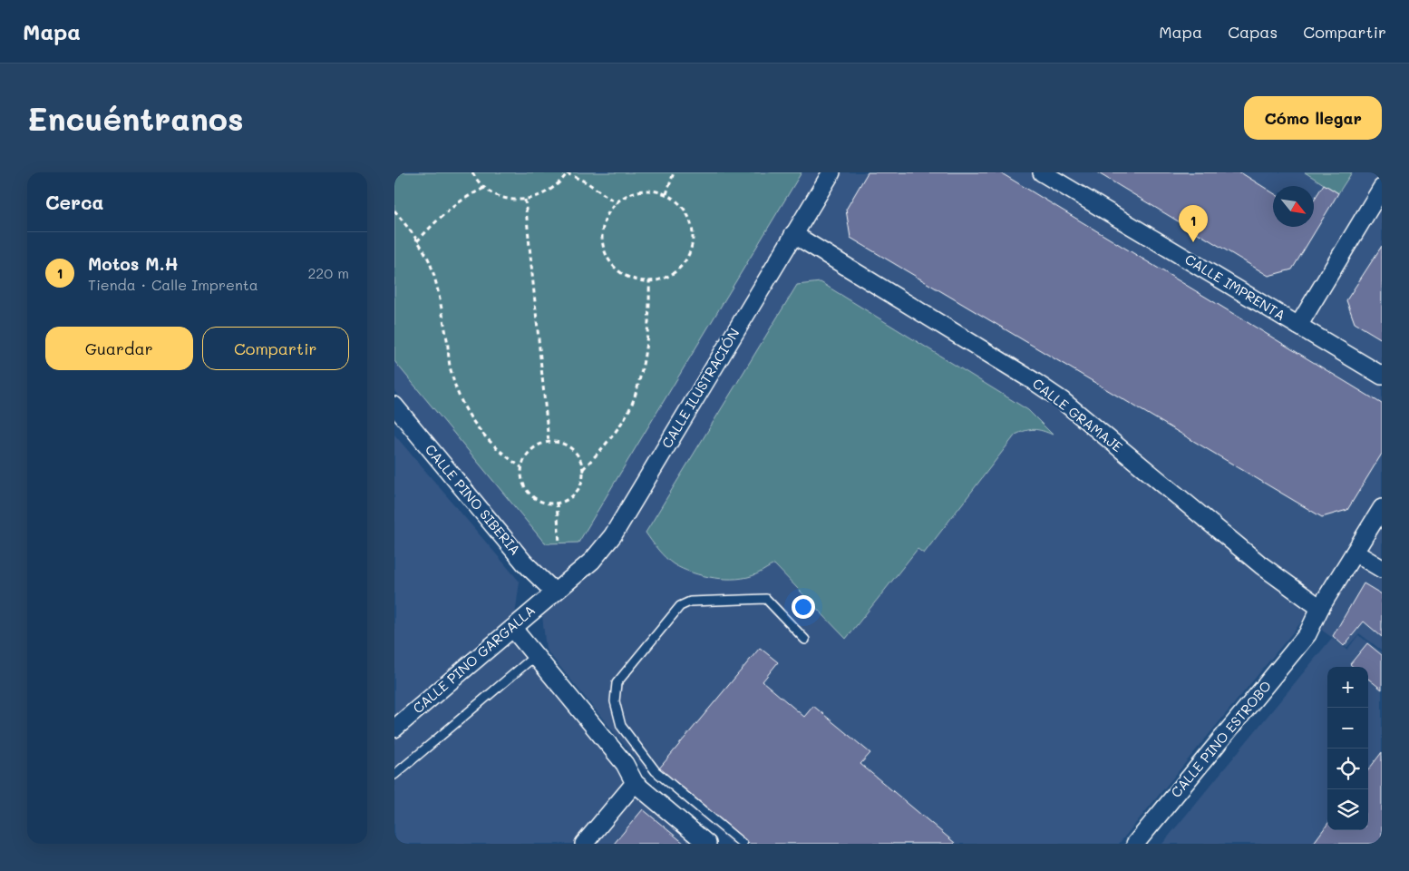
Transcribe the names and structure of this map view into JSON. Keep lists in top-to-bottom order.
{
  "streets": {
    "street": [
      "CALLE IMPRENTA",
      "CALLE ILUSTRACIÓN",
      "CALLE GRAMAJE",
      "CALLE PINO SIBERIA",
      "CALLE PINO GARGALLA",
      "CALLE PINO ESTROBO"
    ]
  },
  "crossings": [
    ["CALLE ILUSTRACIÓN", "CALLE GRAMAJE"],
    ["CALLE ILUSTRACIÓN", "CALLE PINO SIBERIA"],
    ["CALLE ILUSTRACIÓN", "CALLE PINO GARGALLA"],
    ["CALLE GRAMAJE", "CALLE PINO ESTROBO"],
    ["CALLE PINO SIBERIA", "CALLE PINO GARGALLA"]
  ],
  "north": "bottom right",
  "page": {
    "header": "Mapa",
    "nav": ["Mapa", "Capas", "Compartir"],
    "buttons": [
      "Cómo llegar",
      ["Guardar", "Compartir"]
    ],
    "title": "Encuéntranos",
    "heading": "Cerca",
    "pins": "1",
    "list": [
      {
        "mark": "1",
        "name": "Motos M.H",
        "note": "Tienda · Calle Imprenta",
        "value": "220 m"
      }
    ],
    "map_buttons": ["+", "−"]
  }
}
